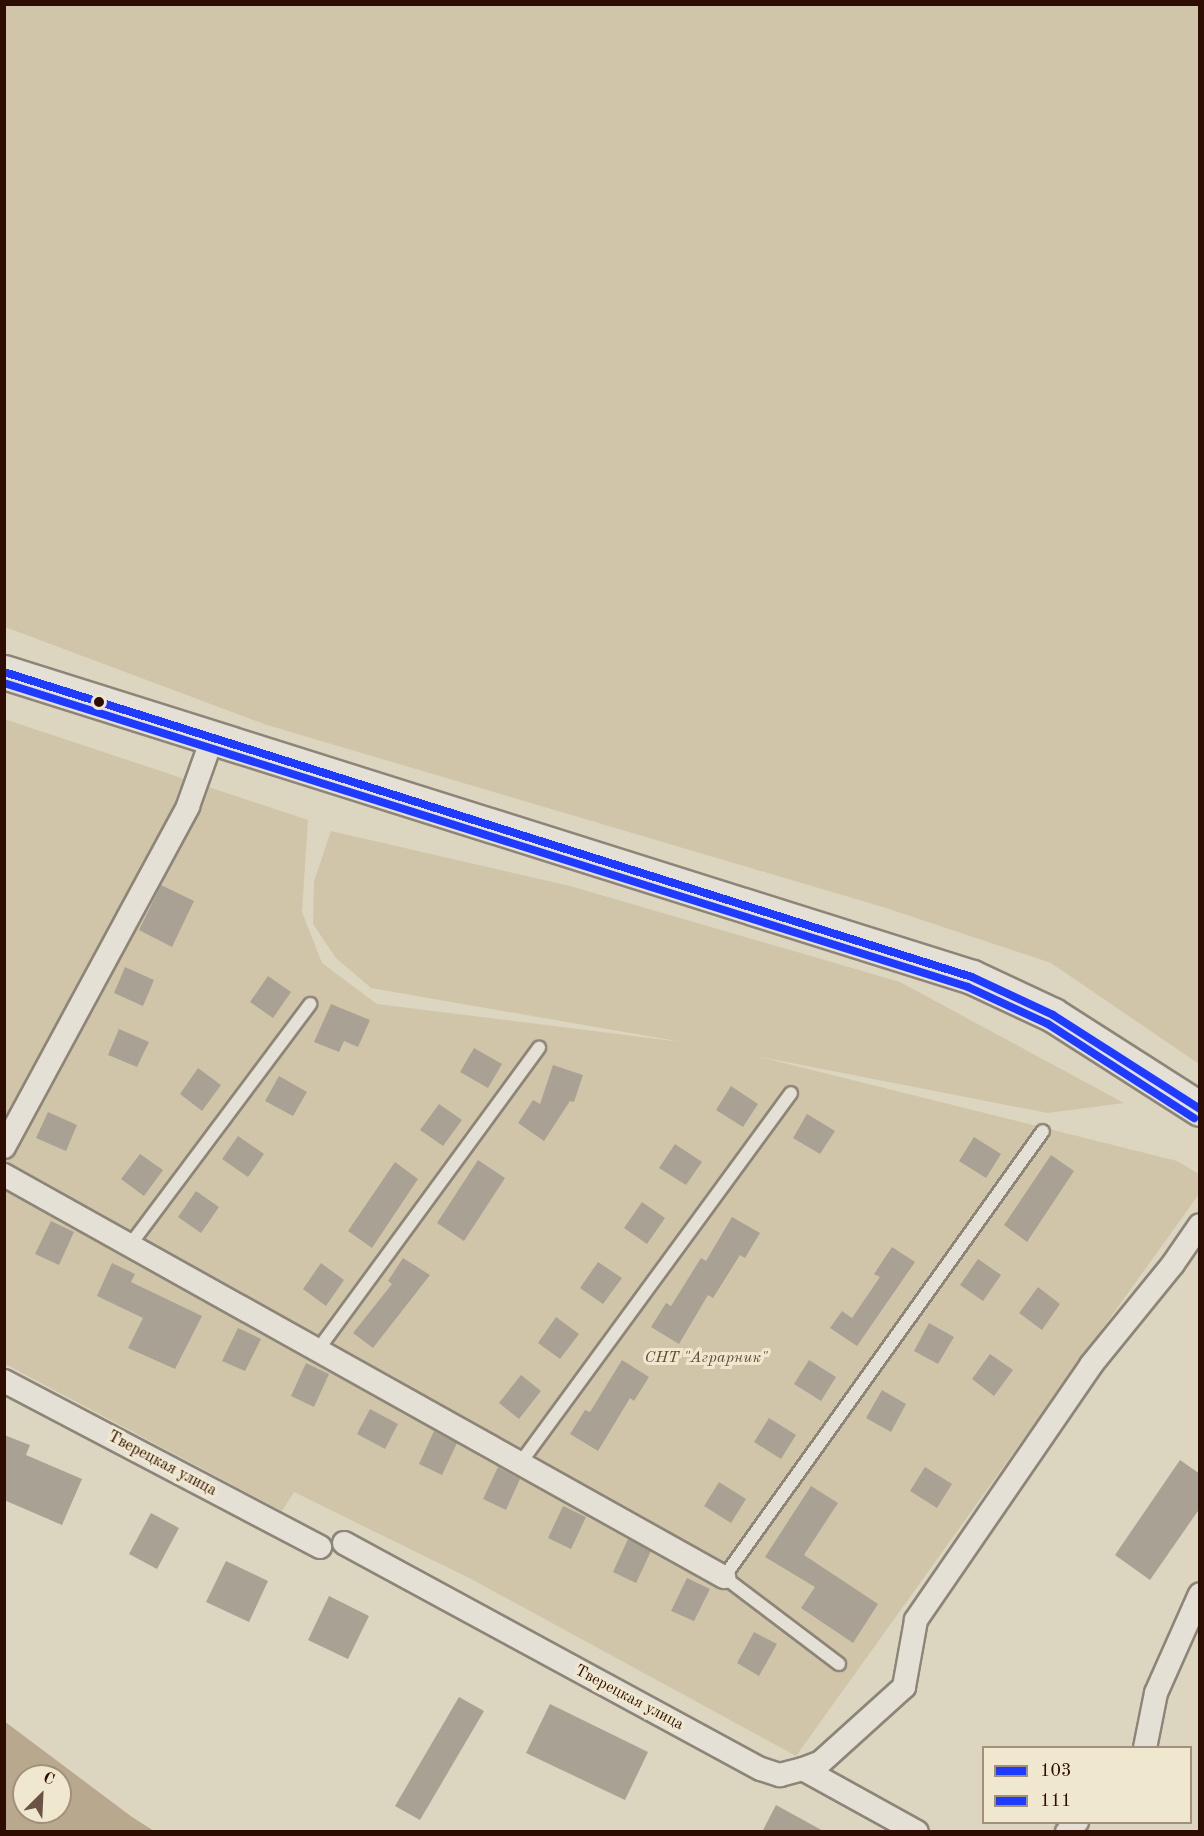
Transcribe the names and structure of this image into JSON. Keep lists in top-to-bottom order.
{
  "streets": {
    "street": ["Тверецкая улица"]
  },
  "parks": ["СНТ \"Аграрник\""],
  "lines": ["transit line 103", "transit line 111"],
  "legend": ["103", "111"],
  "north": "top right"
}
